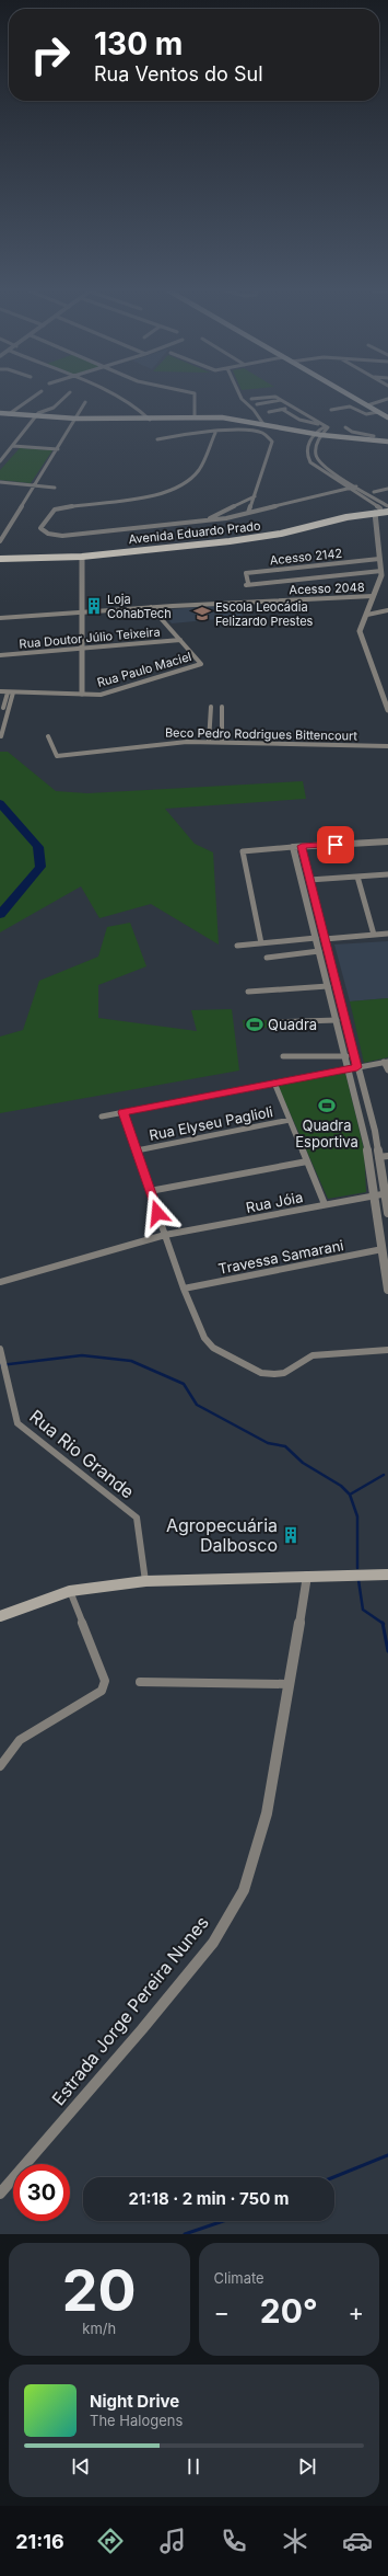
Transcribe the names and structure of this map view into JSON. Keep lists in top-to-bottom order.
{
  "streets": {
    "main road": ["Avenida Eduardo Prado"],
    "street": [
      "Acesso 2142",
      "Acesso 2048",
      "Rua Doutor Júlio Teixeira",
      "Rua Paulo Maciel",
      "Beco Pedro Rodrigues Bittencourt",
      "Rua Elyseu Paglioli",
      "Rua Jóia",
      "Travessa Samarani",
      "Rua Rio Grande",
      "Estrada Jorge Pereira Nunes"
    ]
  },
  "crossings": [
    ["Rua Doutor Júlio Teixeira", "Rua Paulo Maciel"]
  ],
  "places": {
    "building": ["Loja CohabTech", "Agropecuária Dalbosco"],
    "school or university": ["Escola Leocádia Felizardo Prestes"],
    "sports": ["Quadra", "Quadra Esportiva"]
  },
  "page": {
    "turn": ["130 m", "Rua Ventos do Sul"],
    "limit": "30",
    "trip": "21:18 · 2 min · 750 m",
    "tile": [
      ["20", "km/h"],
      "Climate"
    ],
    "heat": ["−", "20°", "+"],
    "song": ["Night Drive", "The Halogens"],
    "tabs": "21:16"
  }
}
